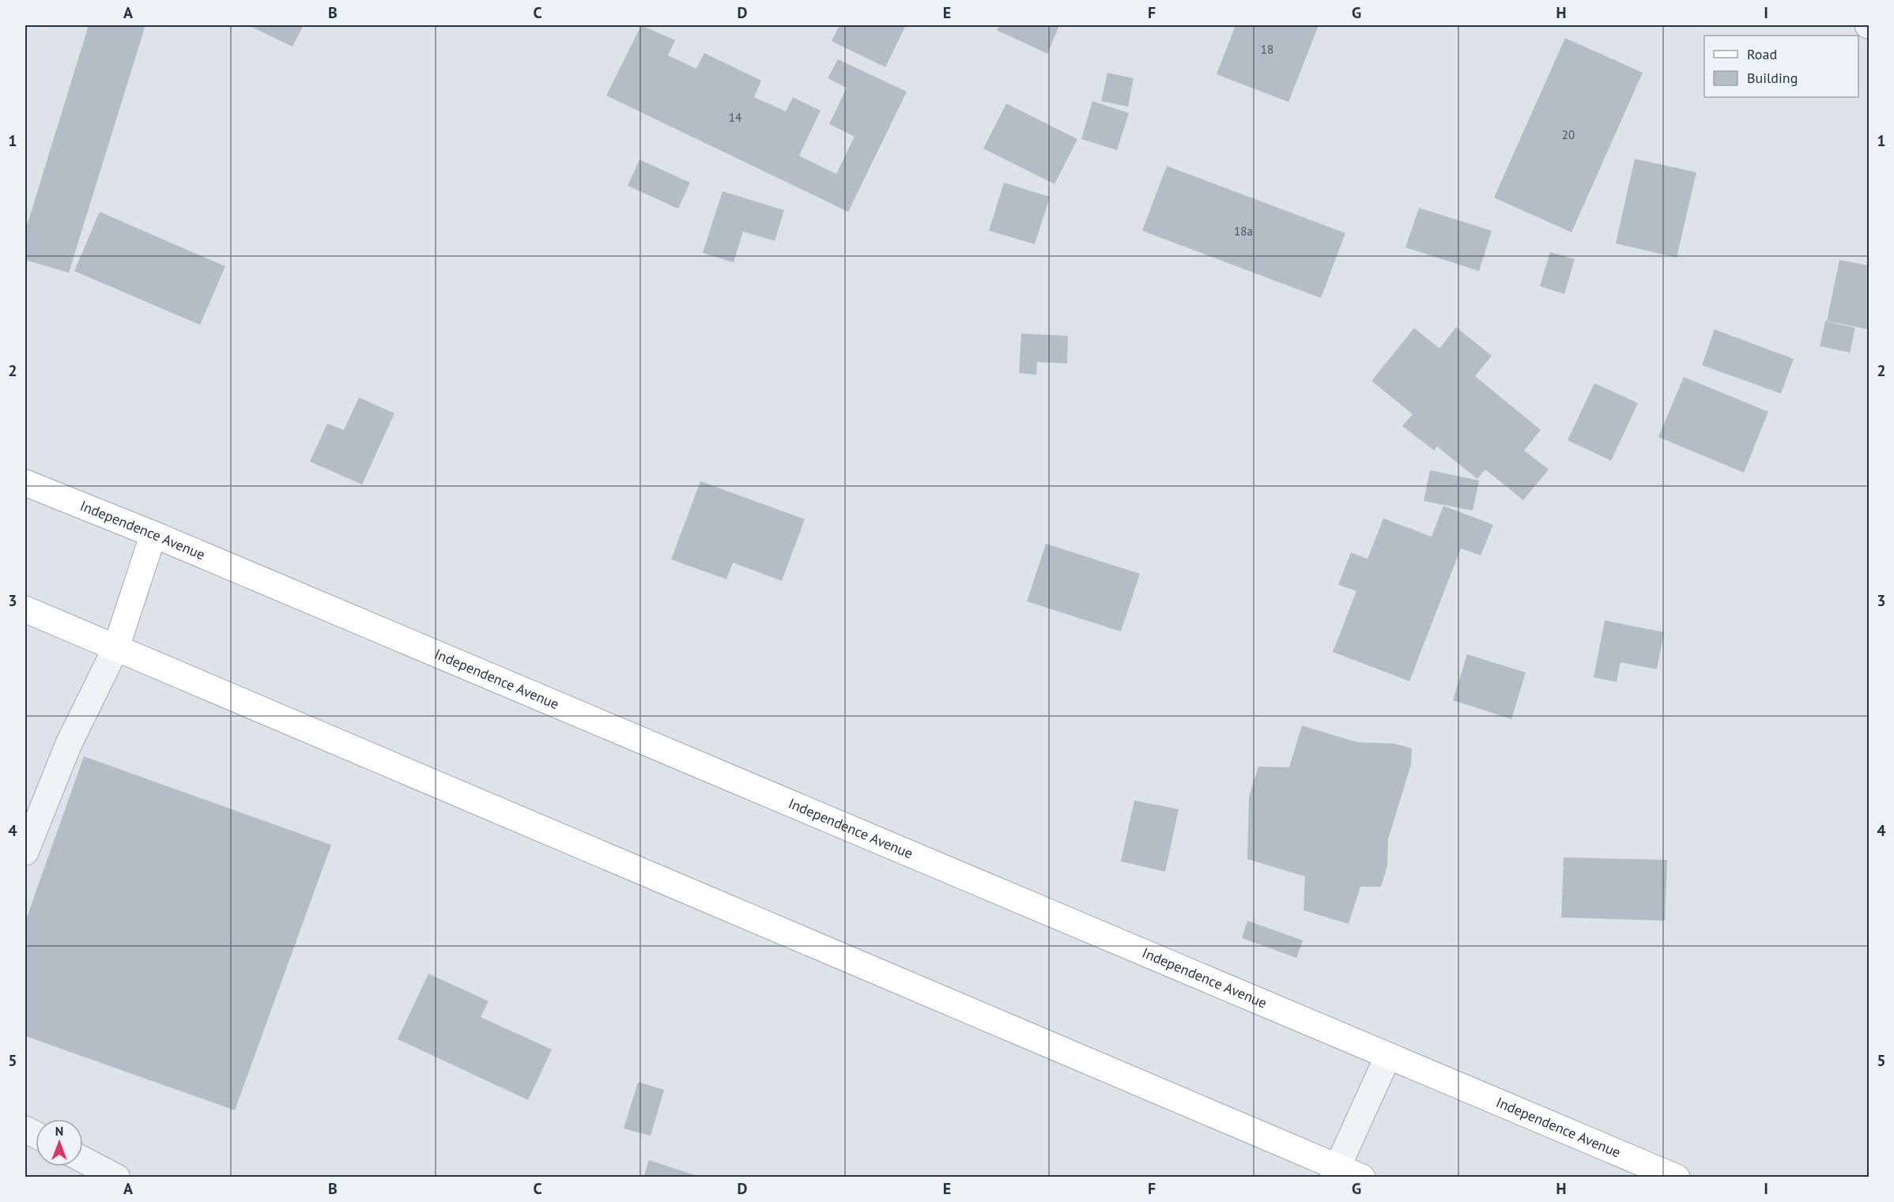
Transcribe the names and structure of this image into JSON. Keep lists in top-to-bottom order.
{
  "streets": {
    "main road": ["Independence Avenue"]
  },
  "house_numbers": [
    "18",
    "14",
    "20",
    "18a"
  ],
  "legend": ["Road", "Building"],
  "north": "top",
  "grid": {
    "columns": [
      "A",
      "B",
      "C",
      "D",
      "E",
      "F",
      "G",
      "H",
      "I"
    ],
    "rows": [
      "1",
      "2",
      "3",
      "4",
      "5"
    ]
  }
}
